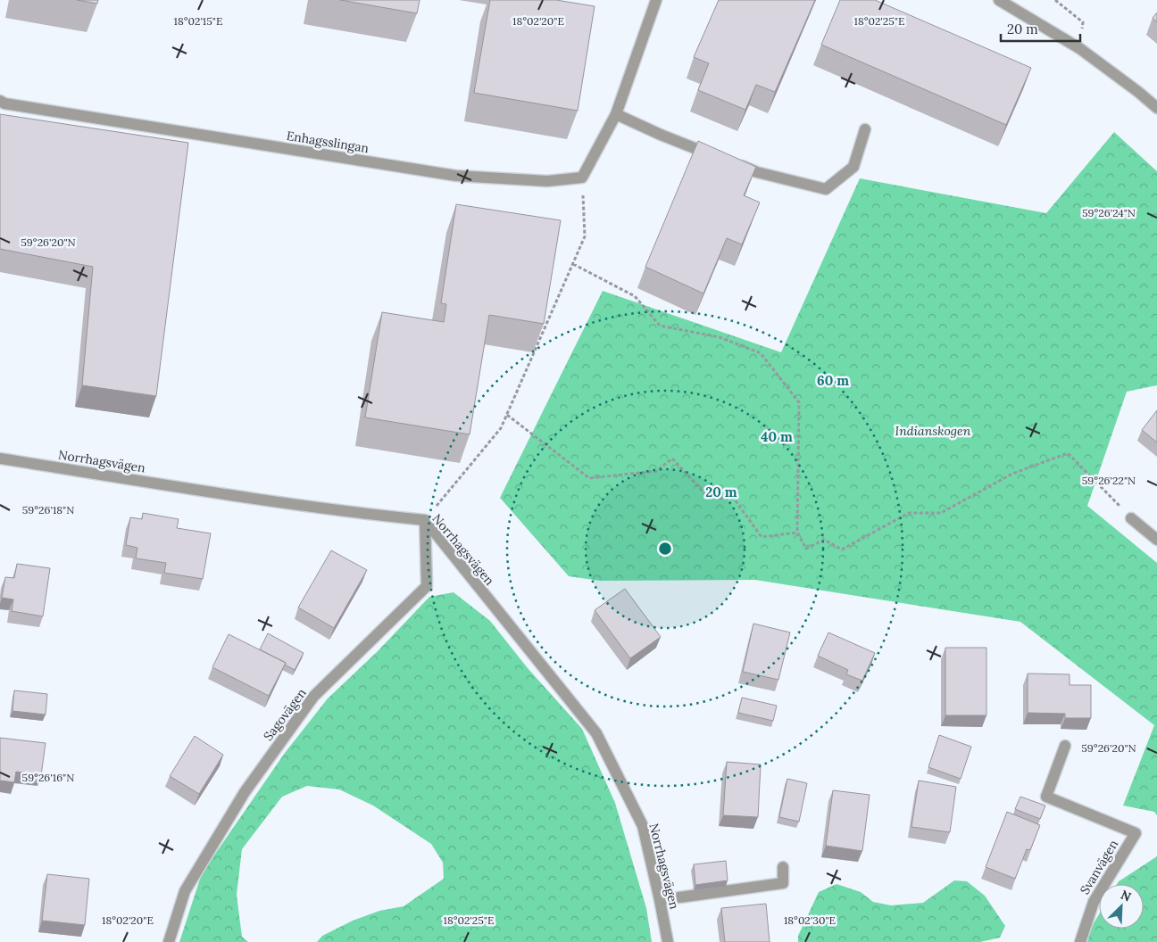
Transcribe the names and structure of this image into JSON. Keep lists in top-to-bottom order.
{
  "streets": {
    "street": [
      "Enhagsslingan",
      "Norrhagsvägen",
      "Sagovägen",
      "Svanvägen"
    ]
  },
  "crossings": [
    ["Norrhagsvägen", "Sagovägen"]
  ],
  "parks": ["Indianskogen"],
  "scale_bar": "20 m",
  "north": "top right",
  "coordinates": [
    "18°02'20\"E",
    "18°02'25\"E",
    "18°02'15\"E",
    "59°26'24\"N",
    "59°26'20\"N",
    "59°26'22\"N",
    "59°26'18\"N",
    "59°26'16\"N",
    "18°02'30\"E"
  ],
  "rings": ["60 m", "40 m", "20 m"]
}
